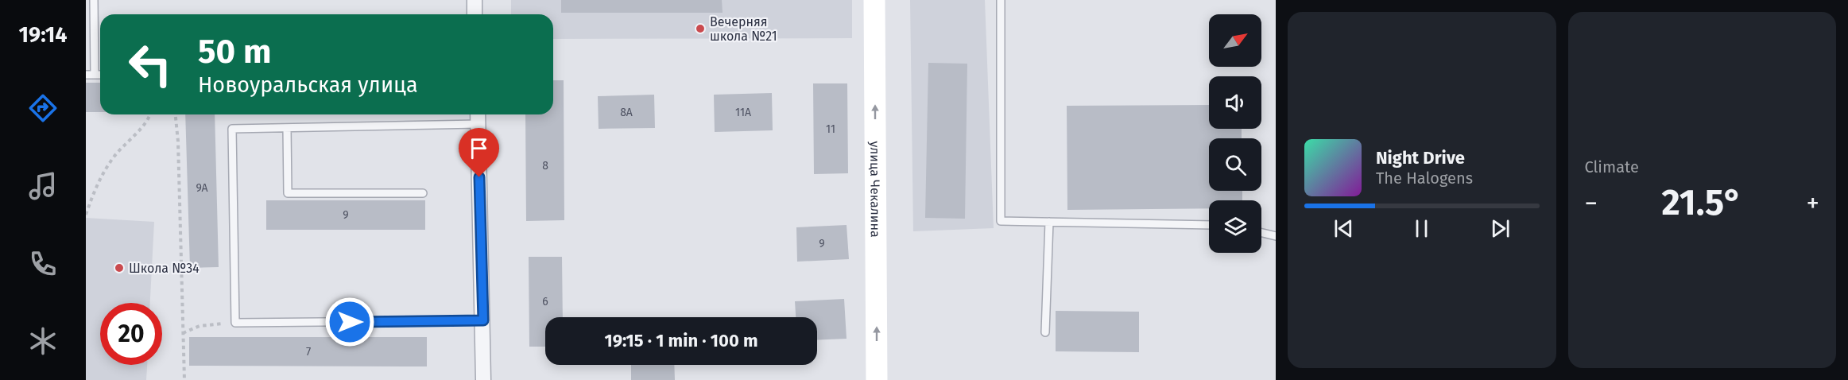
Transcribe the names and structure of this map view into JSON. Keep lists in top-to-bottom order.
{
  "streets": {
    "main road": ["улица Чекалина"]
  },
  "one_way": ["улица Чекалина"],
  "places": ["Вечерняя школа №21", "Школа №34"],
  "house_numbers": [
    "8А",
    "11А",
    "11",
    "8",
    "9А",
    "9",
    "9",
    "6",
    "7"
  ],
  "north": "top right",
  "page": {
    "tabs": "19:14",
    "tile": "Climate",
    "turn": ["50 m", "Новоуральская улица"],
    "song": ["Night Drive", "The Halogens"],
    "heat": ["−", "21.5°", "+"],
    "limit": "20",
    "trip": "19:15 · 1 min · 100 m"
  }
}
